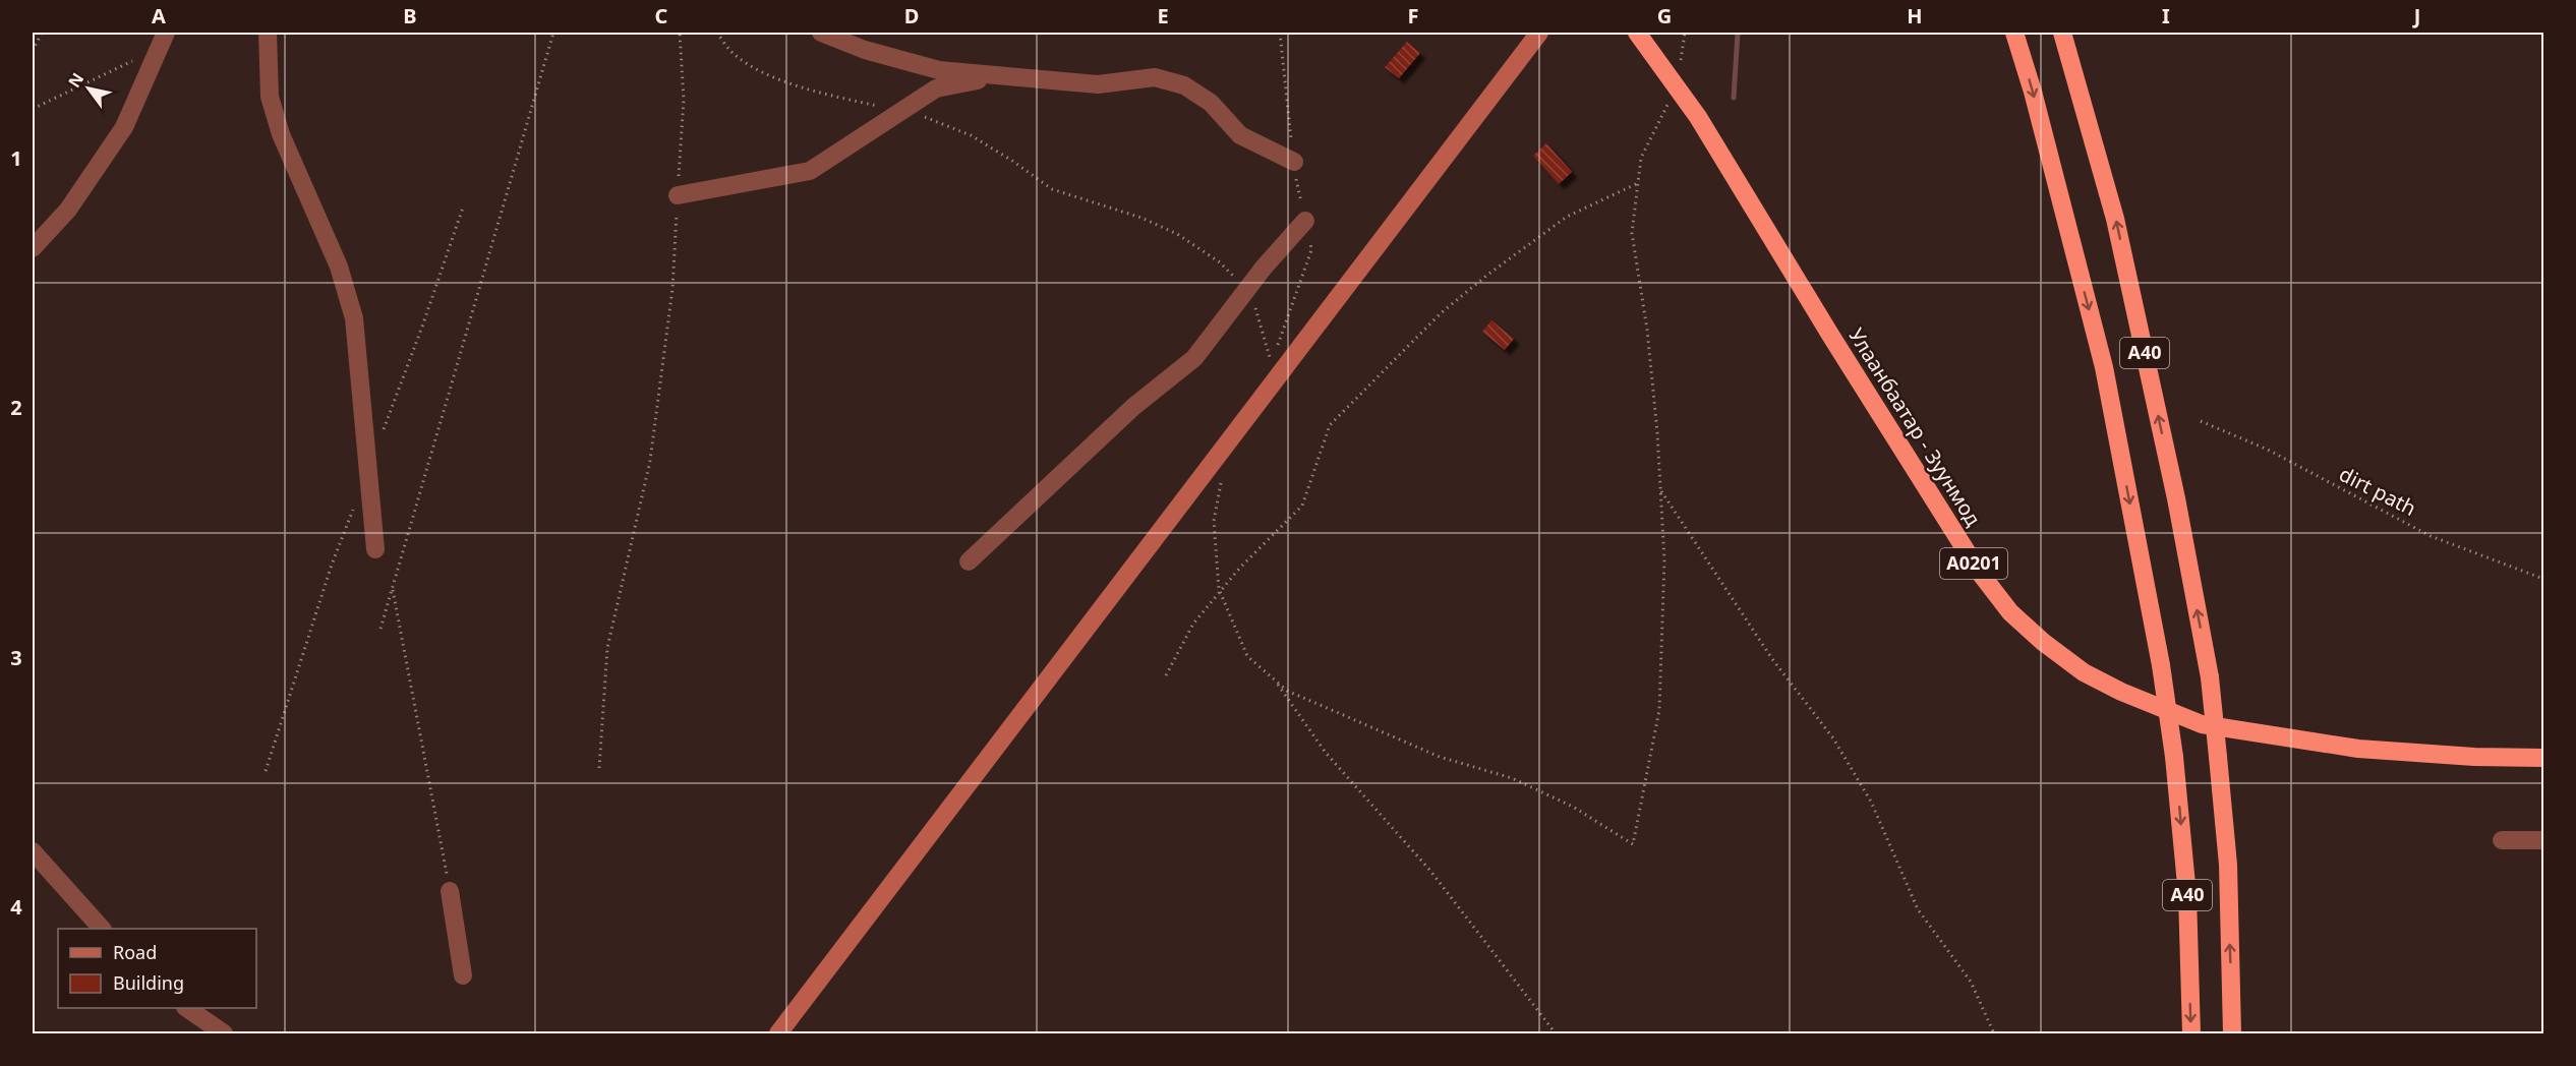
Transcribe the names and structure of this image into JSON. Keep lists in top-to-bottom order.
{
  "streets": {
    "highway": ["A40", "Улаанбаатар - Зуунмод", "A0201"],
    "path": ["dirt path"]
  },
  "legend": ["Road", "Building"],
  "north": "top left",
  "grid": {
    "columns": [
      "A",
      "B",
      "C",
      "D",
      "E",
      "F",
      "G",
      "H",
      "I",
      "J"
    ],
    "rows": [
      "1",
      "2",
      "3",
      "4"
    ]
  }
}
